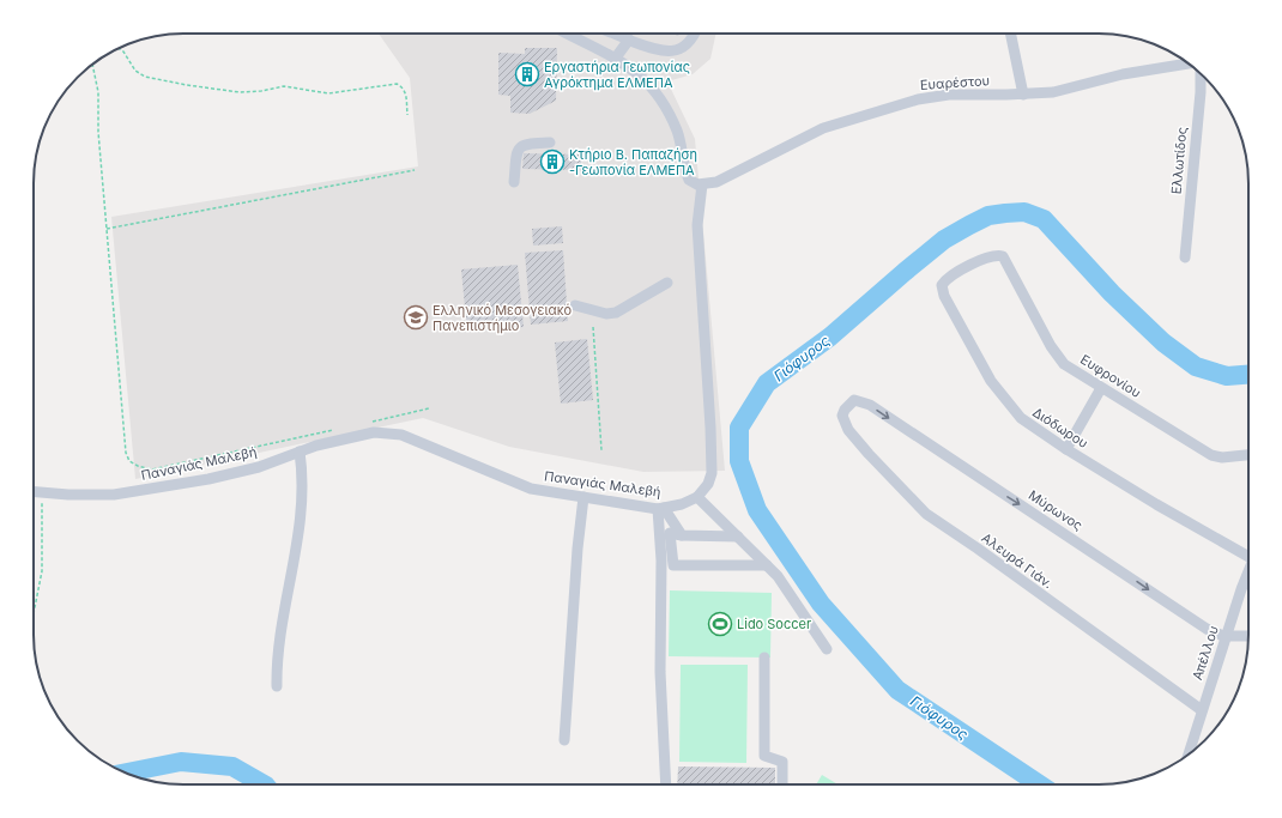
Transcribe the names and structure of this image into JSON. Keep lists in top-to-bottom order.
{
  "streets": {
    "street": [
      "Ευαρέστου",
      "Ελλωτίδος",
      "Ευφρονίου",
      "Διόδωρου",
      "Παναγιάς Μαλεβή",
      "Μύρωνος",
      "Αλευρά Γιάν.",
      "Απέλλου"
    ]
  },
  "crossings": [
    ["Ευφρονίου", "Διόδωρου"],
    ["Μύρωνος", "Αλευρά Γιάν."],
    ["Μύρωνος", "Απέλλου"],
    ["Αλευρά Γιάν.", "Απέλλου"]
  ],
  "one_way": ["Μύρωνος"],
  "water": ["Γιόφυρος"],
  "places": {
    "building": ["Εργαστήρια Γεωπονίας Αγρόκτημα ΕΛΜΕΠΑ", "Κτήριο Β. Παπαζήση -Γεωπονία ΕΛΜΕΠΑ"],
    "school or university": ["Ελληνικό Μεσογειακό Πανεπιστήμιο"],
    "sports": ["Lido Soccer"]
  }
}
